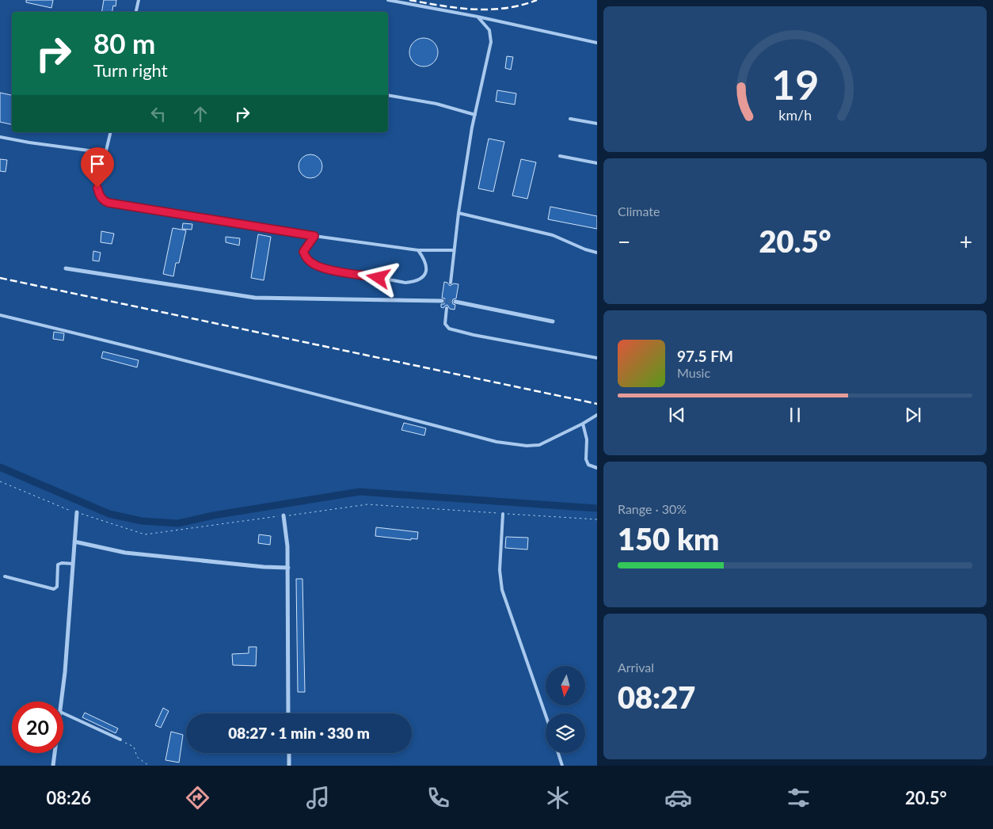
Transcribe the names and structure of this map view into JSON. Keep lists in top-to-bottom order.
{
  "north": "bottom",
  "page": {
    "turn": ["80 m", "Turn right"],
    "tile": [
      "Climate",
      ["Range · 30%", "150 km"],
      ["Arrival", "08:27"]
    ],
    "heat": ["−", "20.5°", "+"],
    "song": ["97.5 FM", "Music"],
    "limit": "20",
    "trip": "08:27 · 1 min · 330 m",
    "tabs": ["08:26", "20.5°"],
    "gauge": ["19", "km/h"]
  }
}
